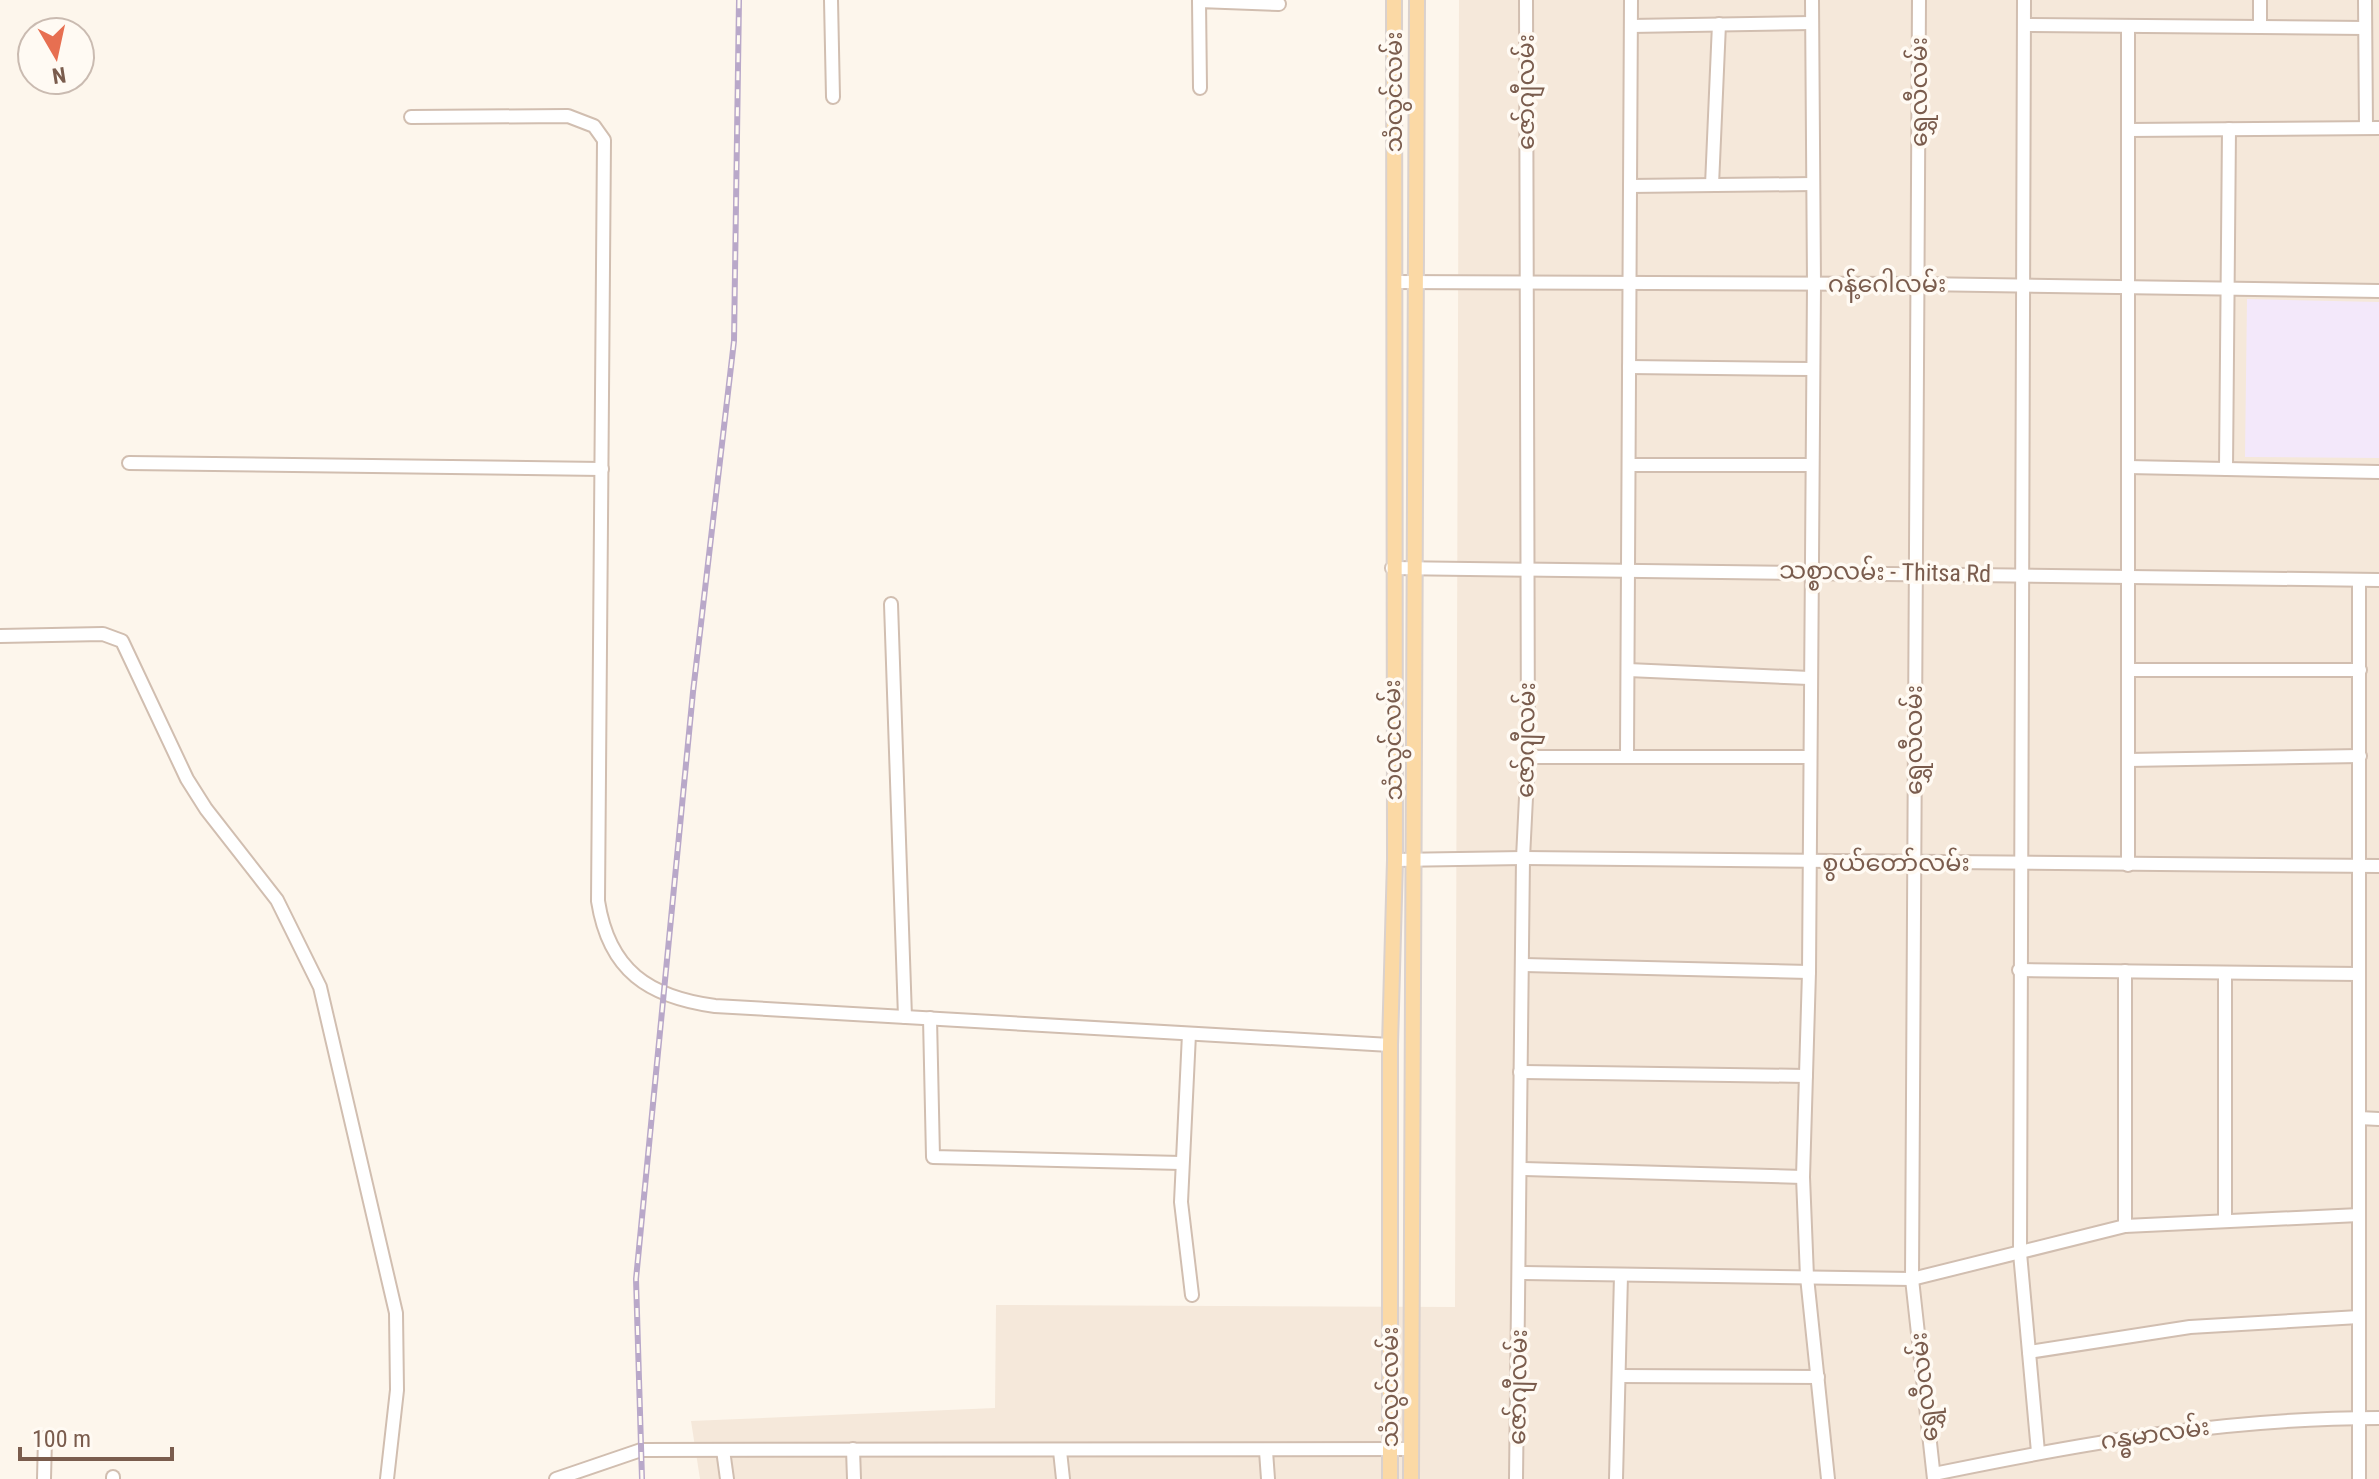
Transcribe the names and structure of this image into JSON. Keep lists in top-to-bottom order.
{
  "streets": {
    "main road": ["သံလွင်လမ်း"],
    "street": [
      "ဇော်ဂျီလမ်း",
      "ရွှေလီလမ်း",
      "ဂန့်ဂေါလမ်း",
      "သစ္စာလမ်း - Thitsa Rd",
      "စွယ်တော်လမ်း",
      "ဂန္ဓမာလမ်း"
    ]
  },
  "crossings": [
    ["သံလွင်လမ်း", "ဂန့်ဂေါလမ်း"],
    ["သံလွင်လမ်း", "သစ္စာလမ်း - Thitsa Rd"],
    ["သံလွင်လမ်း", "စွယ်တော်လမ်း"],
    ["ဇော်ဂျီလမ်း", "ဂန့်ဂေါလမ်း"],
    ["ဇော်ဂျီလမ်း", "သစ္စာလမ်း - Thitsa Rd"],
    ["ဇော်ဂျီလမ်း", "စွယ်တော်လမ်း"],
    ["ရွှေလီလမ်း", "ဂန့်ဂေါလမ်း"],
    ["ရွှေလီလမ်း", "သစ္စာလမ်း - Thitsa Rd"],
    ["ရွှေလီလမ်း", "စွယ်တော်လမ်း"],
    ["ရွှေလီလမ်း", "ဂန္ဓမာလမ်း"]
  ],
  "scale_bar": "100 m",
  "north": "bottom"
}
